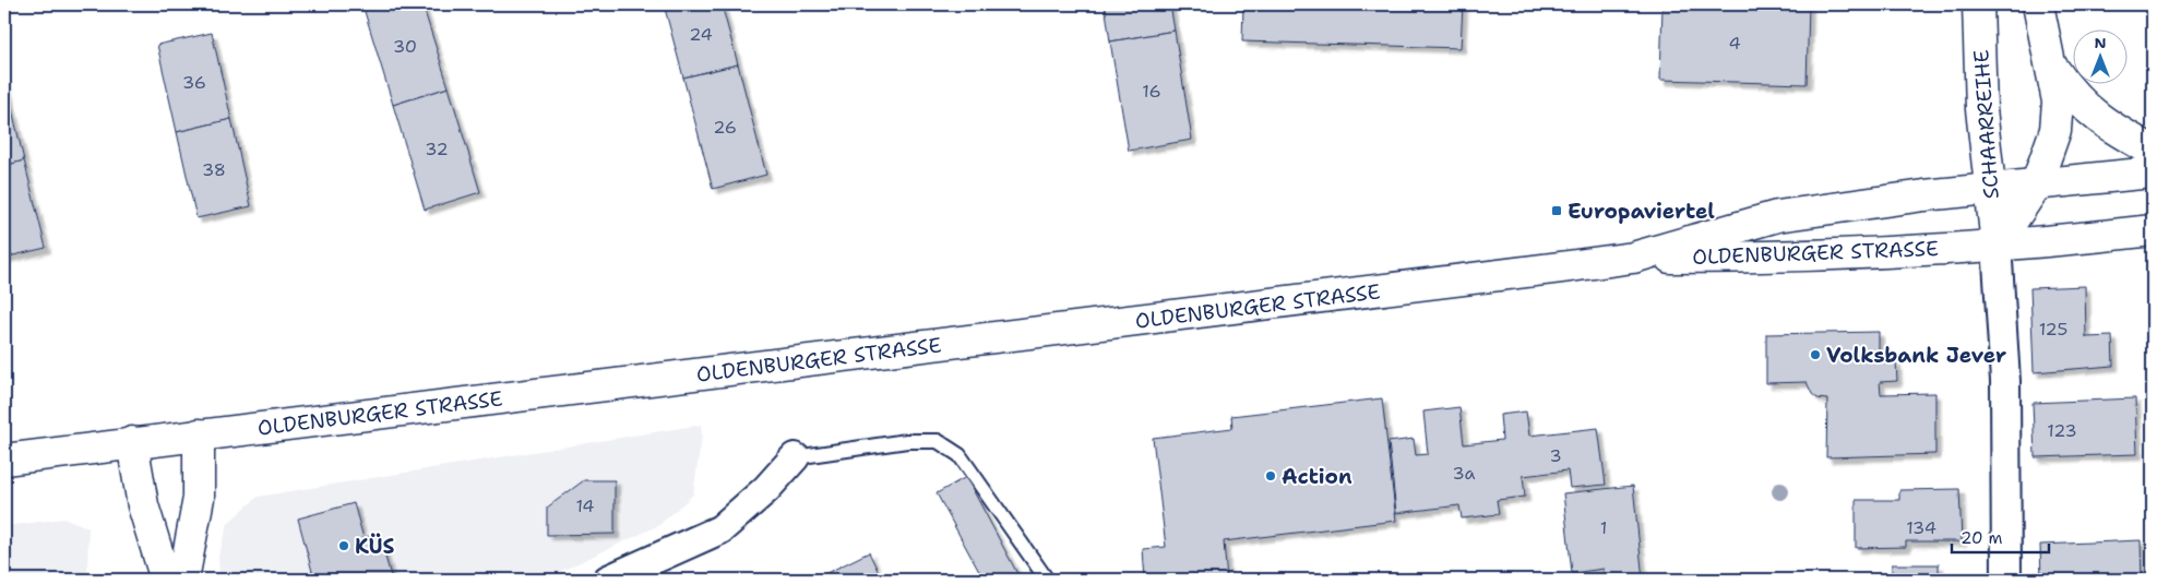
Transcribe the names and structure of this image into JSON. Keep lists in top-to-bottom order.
{
  "streets": {
    "main road": ["SCHAARREIHE", "OLDENBURGER STRASSE"]
  },
  "crossings": [
    ["SCHAARREIHE", "OLDENBURGER STRASSE"]
  ],
  "places": {
    "transit": ["Europaviertel"],
    "other": ["Volksbank Jever", "Action", "KÜS"]
  },
  "house_numbers": [
    "24",
    "4",
    "30",
    "36",
    "16",
    "26",
    "32",
    "38",
    "125",
    "123",
    "3",
    "3a",
    "14",
    "1",
    "134"
  ],
  "scale_bar": "20 m",
  "north": "top"
}
